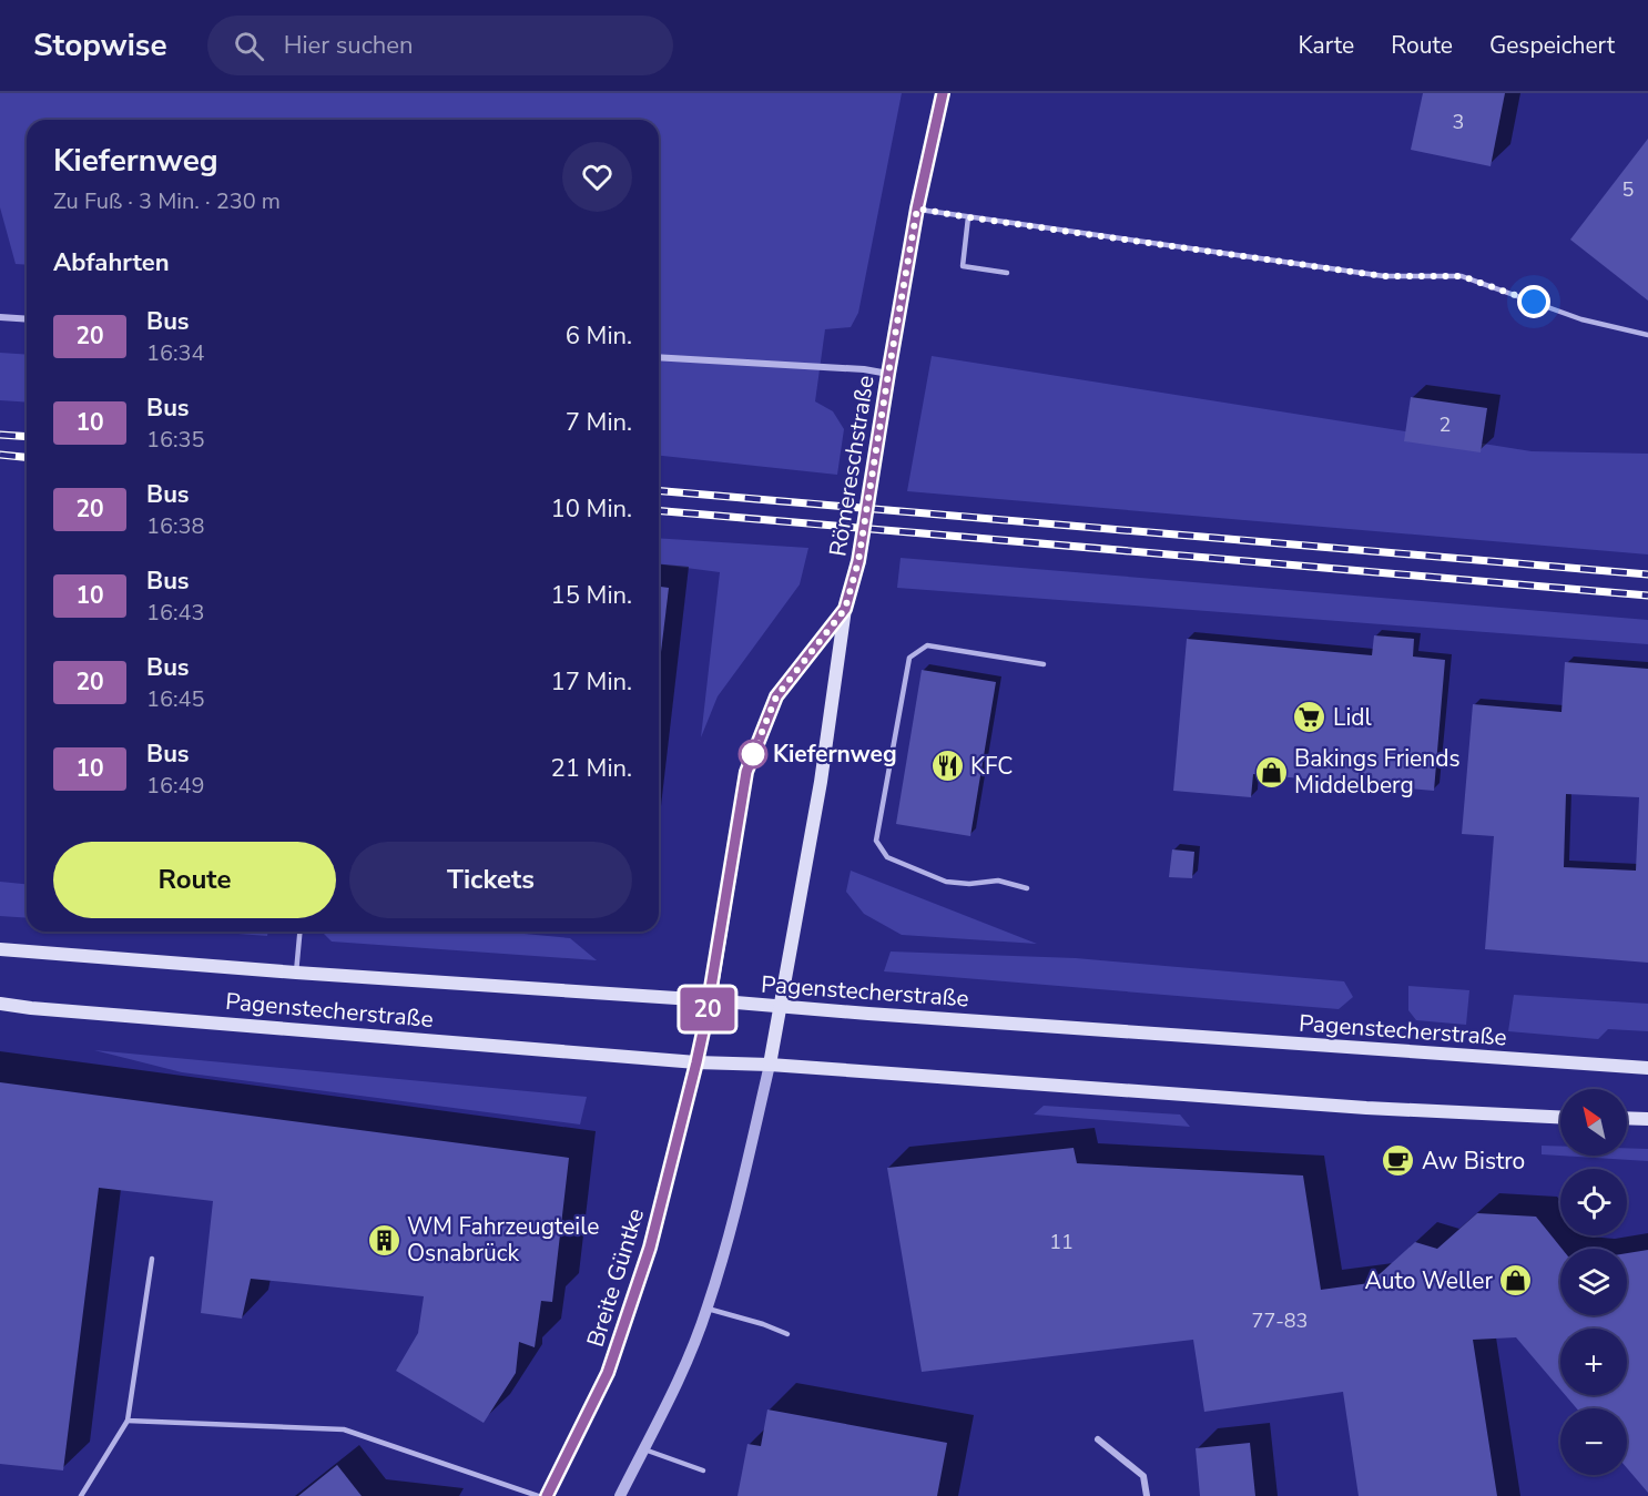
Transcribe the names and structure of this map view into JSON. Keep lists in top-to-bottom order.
{
  "streets": {
    "main road": ["Römereschstraße", "Pagenstecherstraße"],
    "street": ["Breite Güntke"]
  },
  "crossings": [
    ["Römereschstraße", "Pagenstecherstraße"],
    ["Römereschstraße", "Breite Güntke"],
    ["Pagenstecherstraße", "Breite Güntke"]
  ],
  "places": {
    "supermarket": ["Lidl"],
    "other": ["Kiefernweg"],
    "restaurant": ["KFC"],
    "shop": ["Bakings Friends Middelberg", "Auto Weller"],
    "cafe": ["Aw Bistro"],
    "building": ["WM Fahrzeugteile Osnabrück"]
  },
  "lines": ["bus line 20"],
  "house_numbers": [
    "3",
    "5",
    "2",
    "11",
    "77-83"
  ],
  "north": "top left",
  "page": {
    "header": "Stopwise",
    "search": "Hier suchen",
    "nav": ["Karte", "Route", "Gespeichert"],
    "on_map": "20",
    "heading": [
      ["Kiefernweg", "Zu Fuß · 3 Min. · 230 m"],
      "Abfahrten"
    ],
    "list": [
      {
        "mark": "20",
        "name": "Bus",
        "note": "16:34",
        "value": "6 Min."
      },
      {
        "mark": "10",
        "name": "Bus",
        "note": "16:35",
        "value": "7 Min."
      },
      {
        "mark": "20",
        "name": "Bus",
        "note": "16:38",
        "value": "10 Min."
      },
      {
        "mark": "10",
        "name": "Bus",
        "note": "16:43",
        "value": "15 Min."
      },
      {
        "mark": "20",
        "name": "Bus",
        "note": "16:45",
        "value": "17 Min."
      },
      {
        "mark": "10",
        "name": "Bus",
        "note": "16:49",
        "value": "21 Min."
      }
    ],
    "buttons": ["Route", "Tickets"],
    "map_buttons": ["+", "−"]
  }
}
